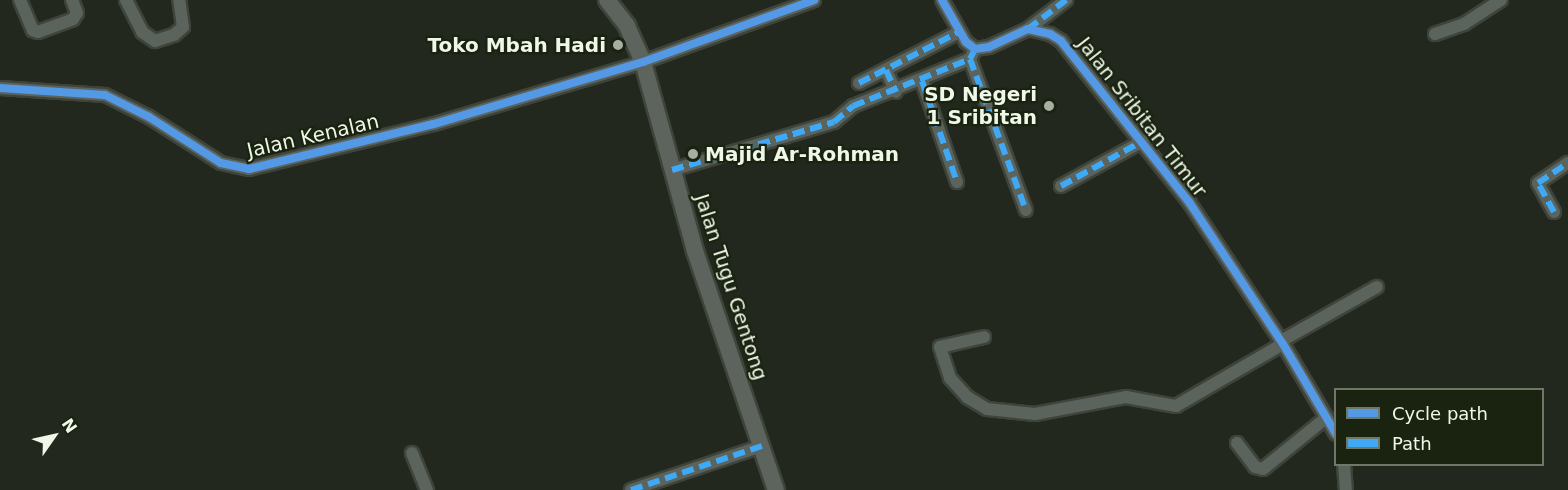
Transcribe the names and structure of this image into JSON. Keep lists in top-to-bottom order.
{
  "streets": {
    "main road": ["Jalan Tugu Gentong"],
    "street": ["Jalan Sribitan Timur", "Jalan Kenalan"]
  },
  "crossings": [
    ["Jalan Kenalan", "Jalan Tugu Gentong"]
  ],
  "places": ["Toko Mbah Hadi", "SD Negeri 1 Sribitan", "Majid Ar-Rohman"],
  "legend": ["Cycle path", "Path"],
  "north": "top right"
}
